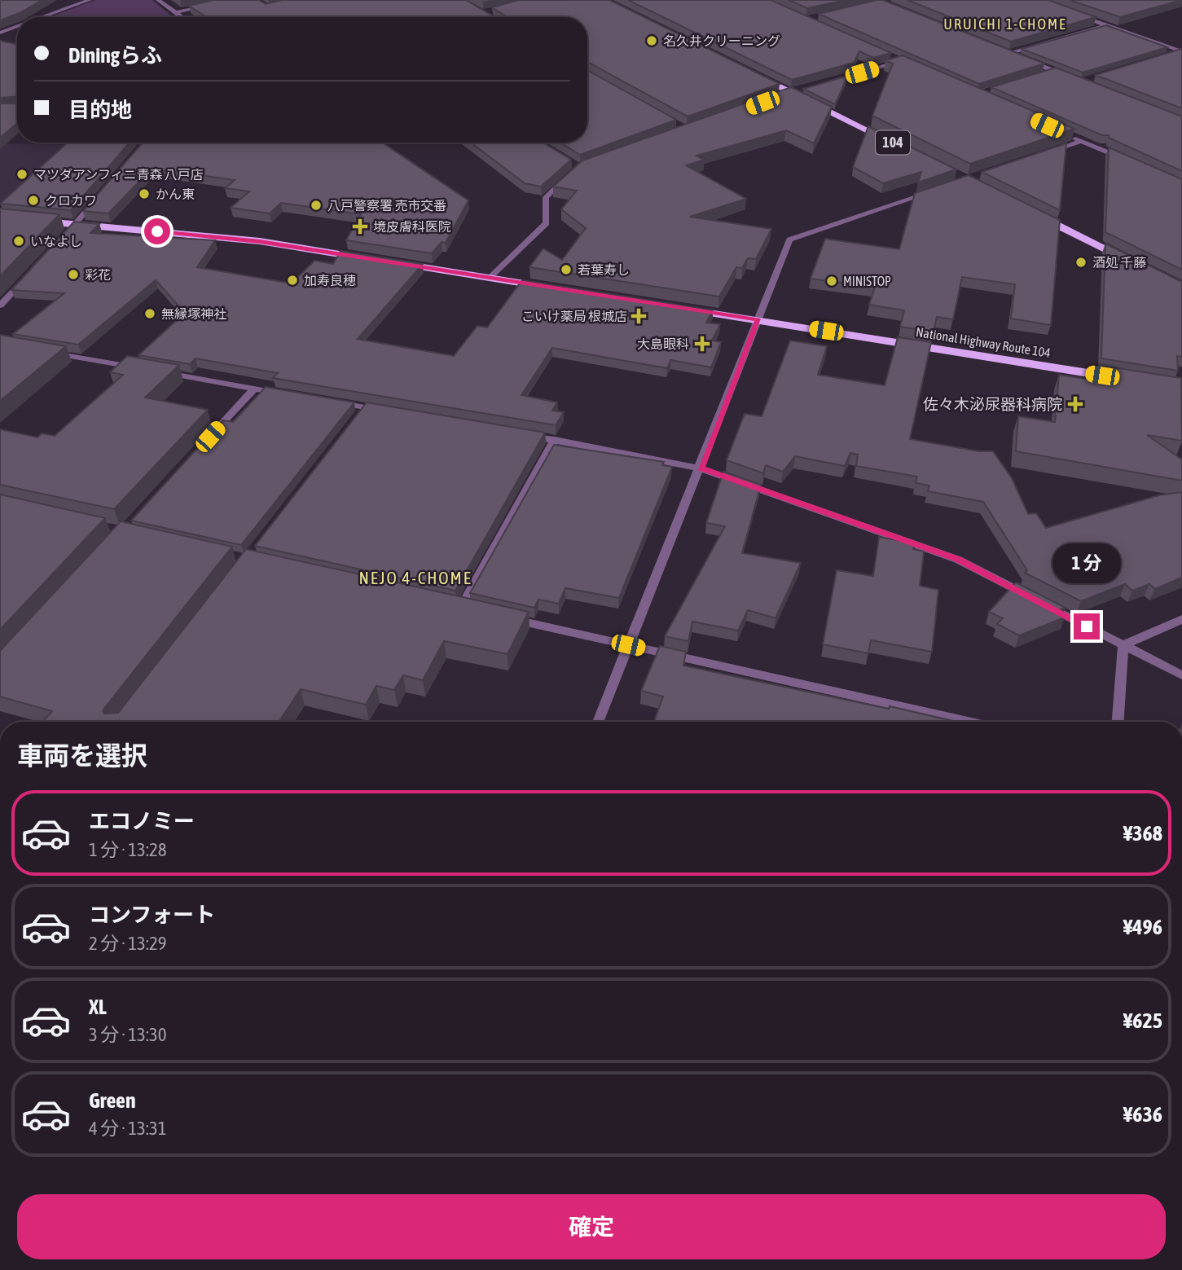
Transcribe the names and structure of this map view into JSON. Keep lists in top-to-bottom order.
{
  "streets": {
    "highway": ["104", "National Highway Route 104"]
  },
  "districts": ["URUICHI 1-CHOME", "NEJO 4-CHOME"],
  "places": {
    "other": [
      "名久井クリーニング",
      "マツダアンフィニ青森 八戸店",
      "かん東",
      "クロカワ",
      "八戸警察署 売市交番",
      "いなよし",
      "酒処 千藤",
      "若葉寿し",
      "彩花",
      "加寿良穂",
      "MINISTOP",
      "無縁塚神社"
    ],
    "health": [
      "境皮膚科医院",
      "こいけ薬局 根城店",
      "大島眼科",
      "佐々木泌尿器科病院"
    ]
  },
  "page": {
    "banner": ["Diningらふ", "目的地"],
    "bubble": "1 分",
    "heading": "車両を選択",
    "list": [
      {
        "name": "エコノミー",
        "note": "1 分 · 13:28",
        "value": "¥368"
      },
      {
        "name": "コンフォート",
        "note": "2 分 · 13:29",
        "value": "¥496"
      },
      {
        "name": "XL",
        "note": "3 分 · 13:30",
        "value": "¥625"
      },
      {
        "name": "Green",
        "note": "4 分 · 13:31",
        "value": "¥636"
      }
    ],
    "buttons": "確定"
  }
}
